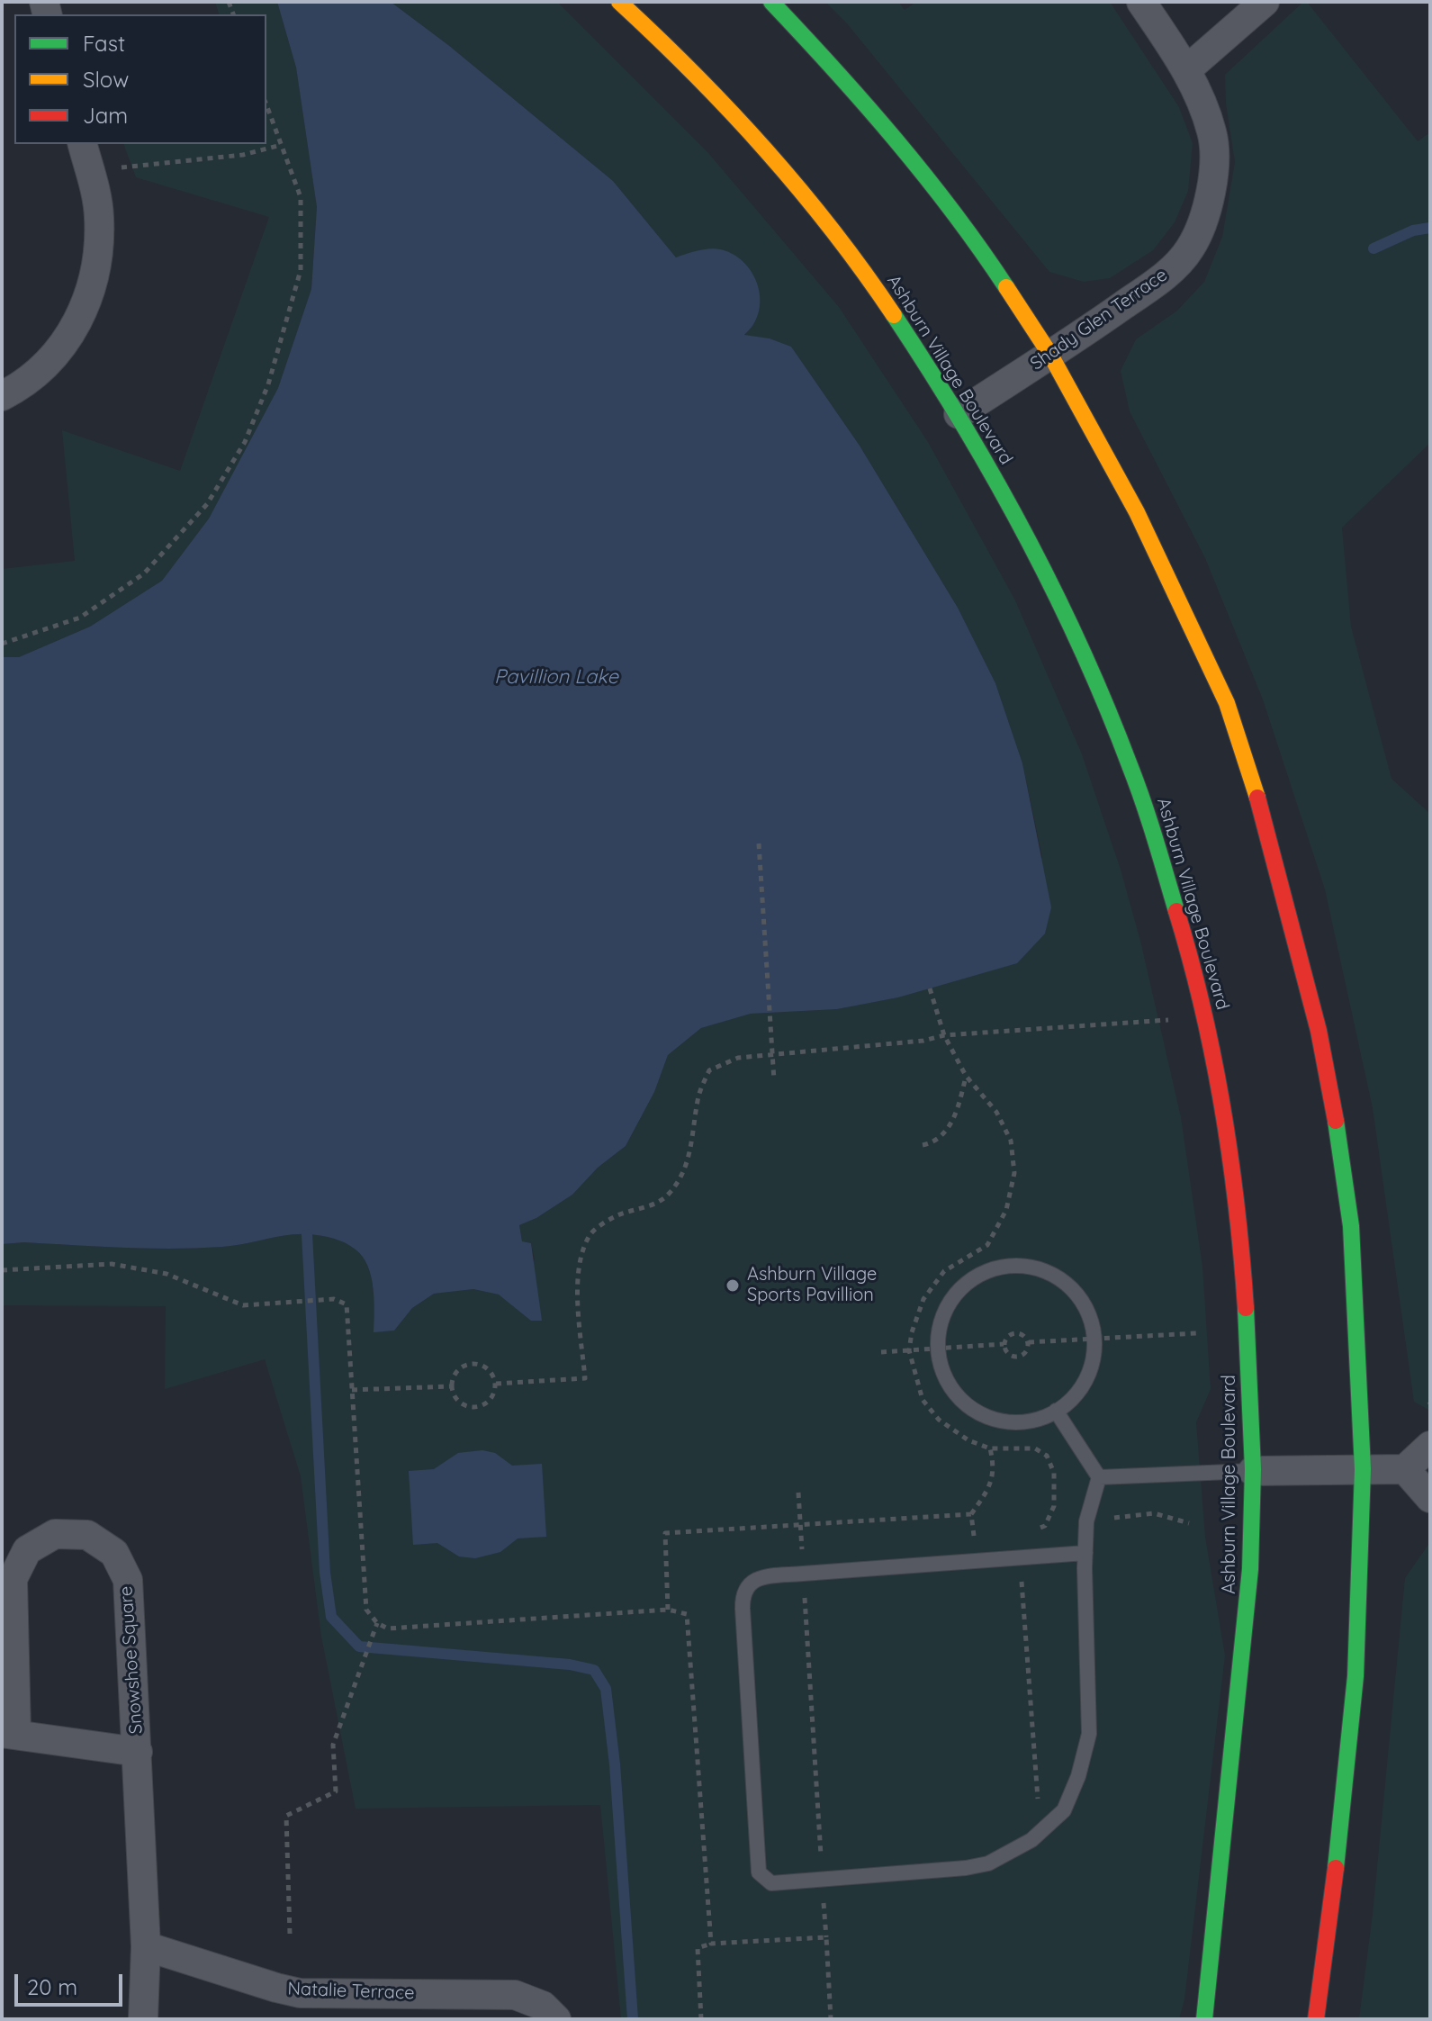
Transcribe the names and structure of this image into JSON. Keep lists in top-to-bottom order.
{
  "streets": {
    "main road": ["Ashburn Village Boulevard"],
    "street": ["Shady Glen Terrace", "Snowshoe Square", "Natalie Terrace"]
  },
  "crossings": [
    ["Shady Glen Terrace", "Ashburn Village Boulevard"],
    ["Snowshoe Square", "Natalie Terrace"]
  ],
  "water": ["Pavillion Lake"],
  "places": ["Ashburn Village Sports Pavillion"],
  "legend": ["Fast", "Slow", "Jam"],
  "scale_bar": "20 m"
}
